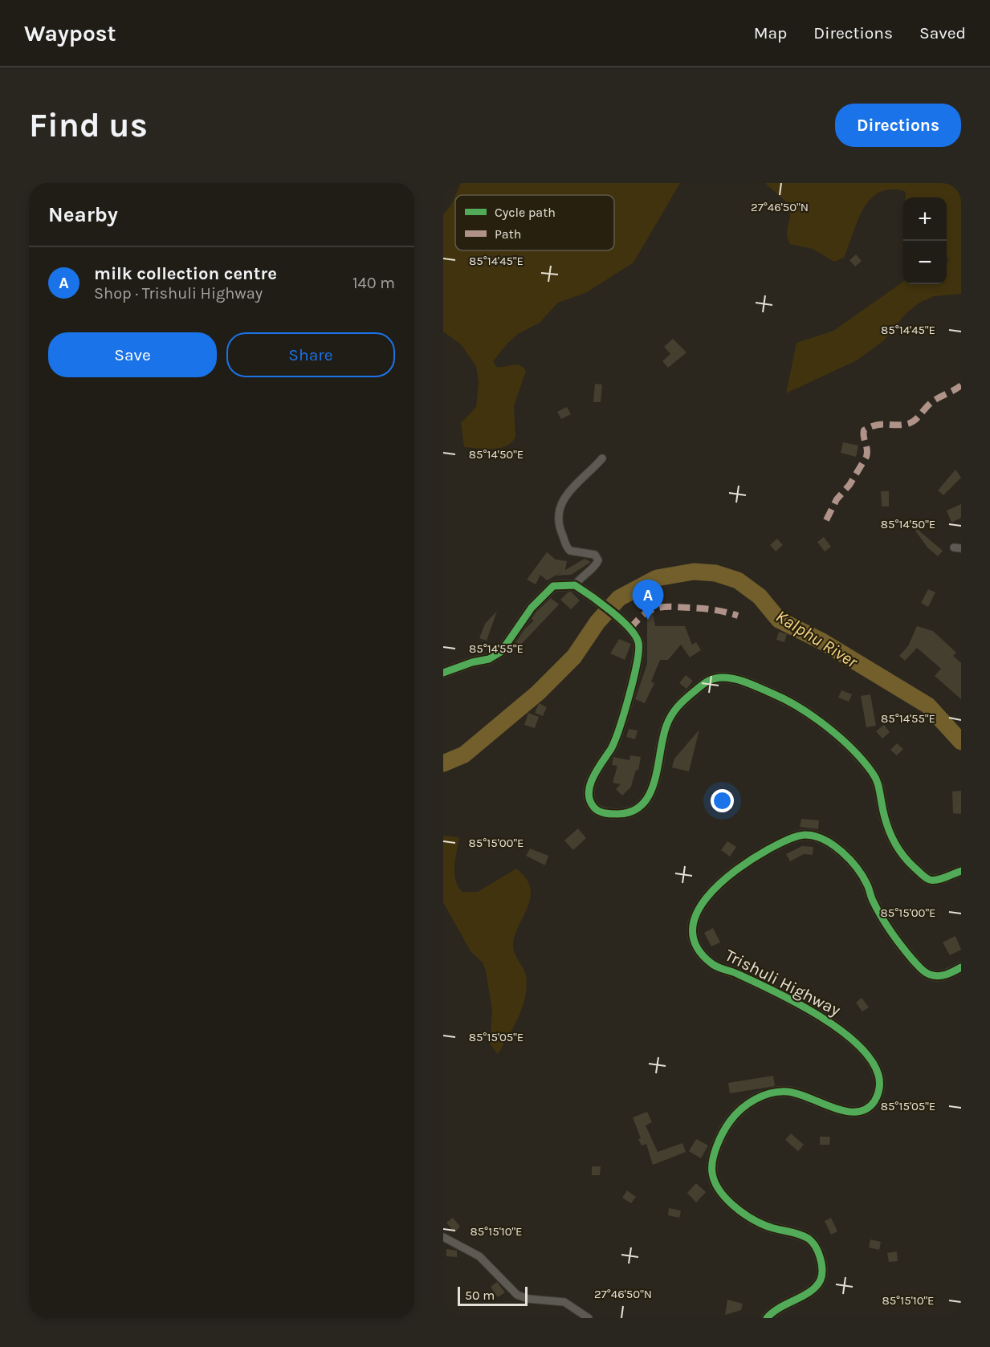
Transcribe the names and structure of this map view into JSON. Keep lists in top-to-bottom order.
{
  "streets": {
    "street": ["Trishuli Highway"]
  },
  "water": ["Kalphu River"],
  "legend": ["Cycle path", "Path"],
  "scale_bar": "50 m",
  "page": {
    "header": "Waypost",
    "nav": ["Map", "Directions", "Saved"],
    "buttons": [
      "Directions",
      ["Save", "Share"]
    ],
    "title": "Find us",
    "heading": "Nearby",
    "map_buttons": ["+", "−"],
    "list": [
      {
        "mark": "A",
        "name": "milk collection centre",
        "note": "Shop · Trishuli Highway",
        "value": "140 m"
      }
    ],
    "pins": "A",
    "scale": "50 m"
  },
  "coordinates": [
    "27°46'50\"N",
    "85°14'45\"E",
    "85°14'50\"E",
    "85°14'55\"E",
    "85°15'00\"E",
    "85°15'05\"E",
    "85°15'10\"E"
  ]
}
